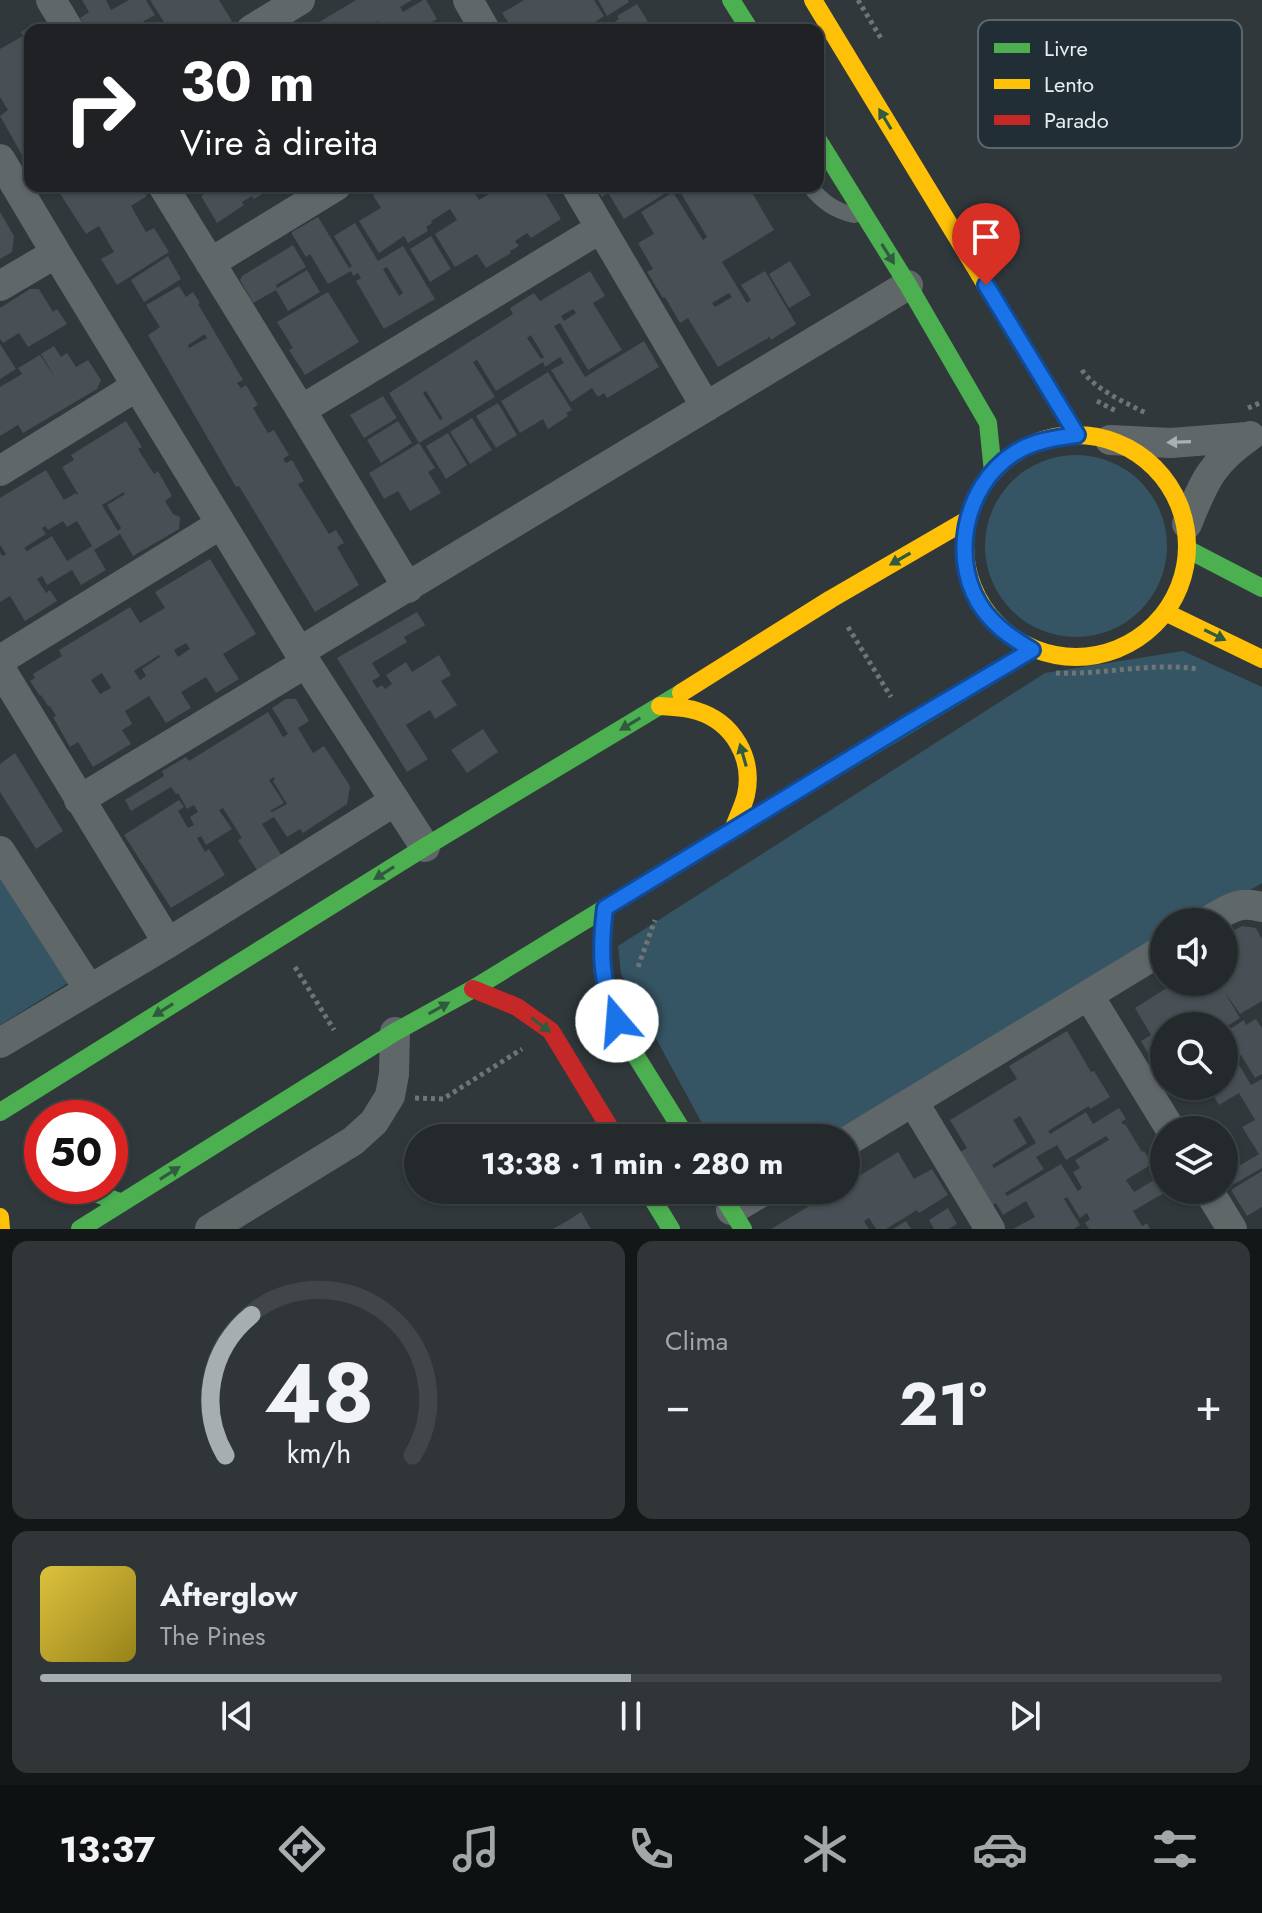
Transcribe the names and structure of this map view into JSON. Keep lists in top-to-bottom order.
{
  "legend": ["Livre", "Lento", "Parado"],
  "page": {
    "turn": ["30 m", "Vire à direita"],
    "limit": "50",
    "trip": "13:38 · 1 min · 280 m",
    "tile": "Clima",
    "heat": ["−", "21°", "+"],
    "song": ["Afterglow", "The Pines"],
    "tabs": "13:37",
    "gauge": ["48", "km/h"]
  }
}
